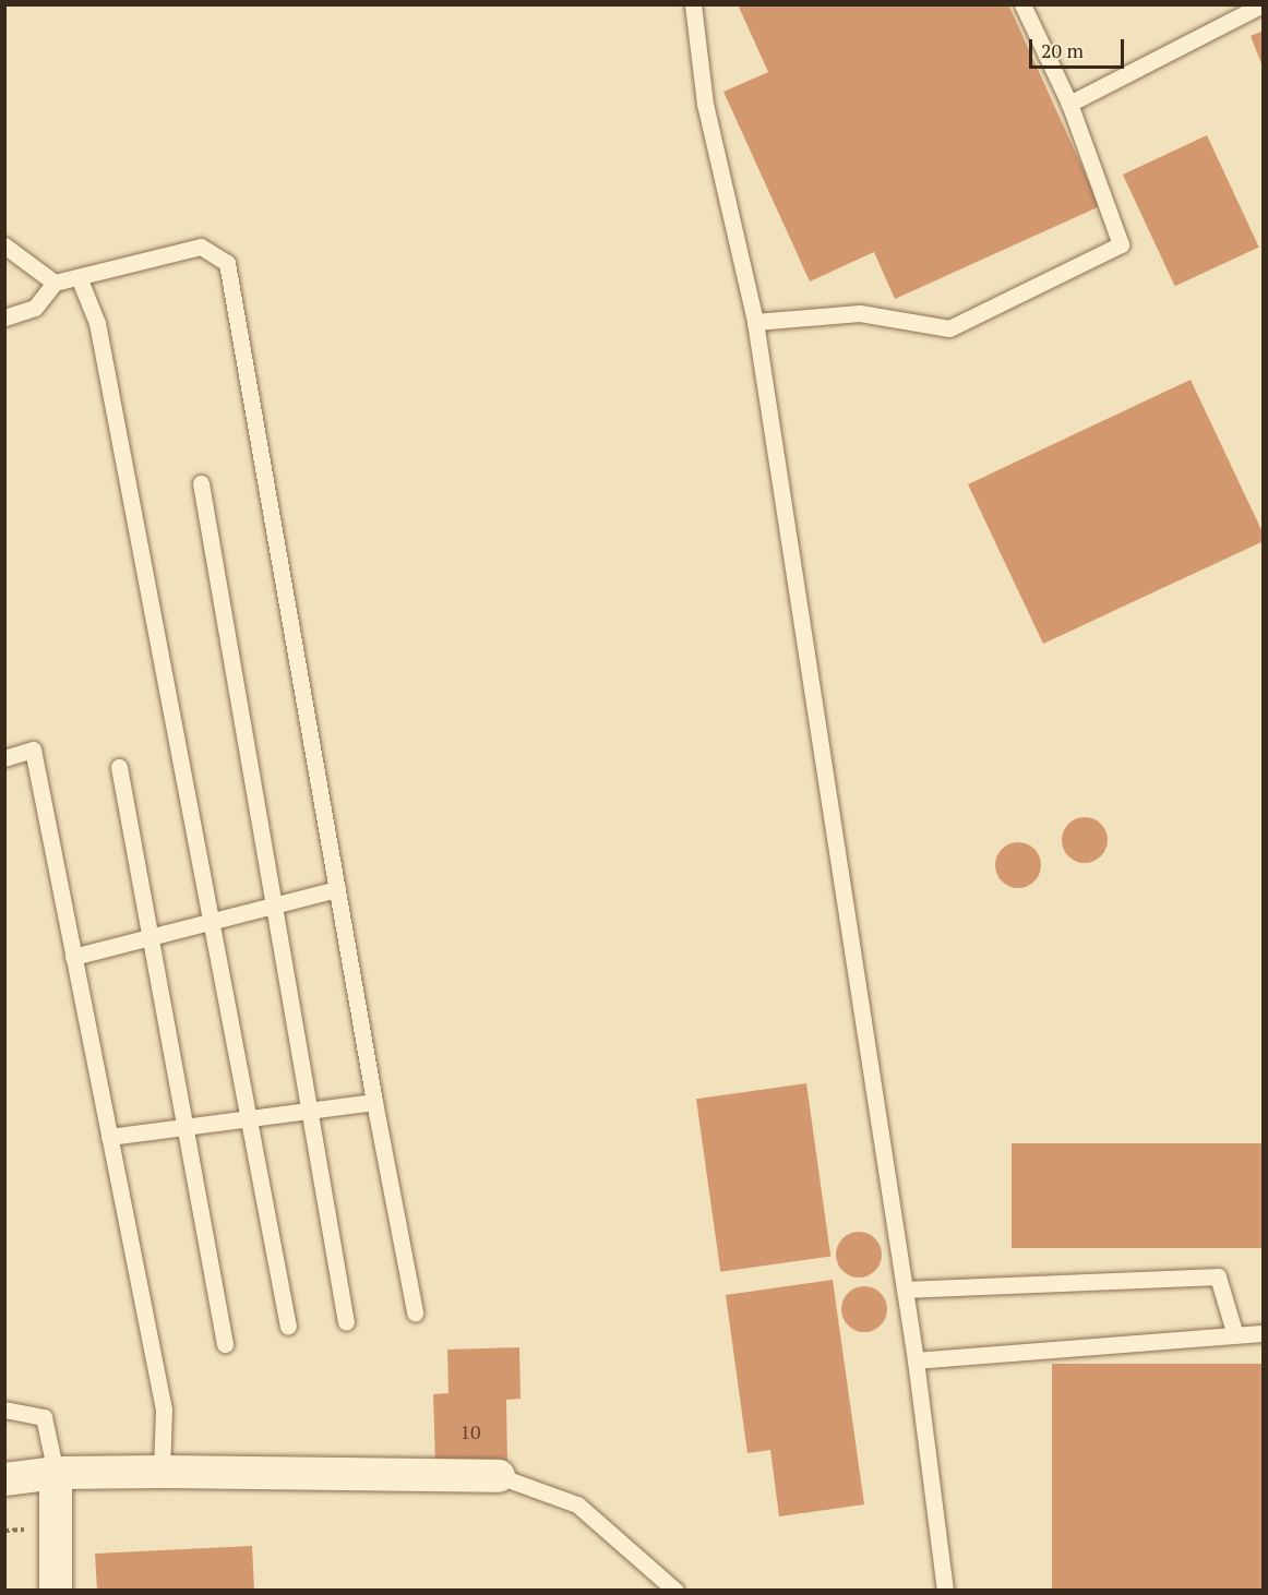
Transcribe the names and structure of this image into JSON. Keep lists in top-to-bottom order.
{
  "house_numbers": ["10"],
  "scale_bar": "20 m"
}
